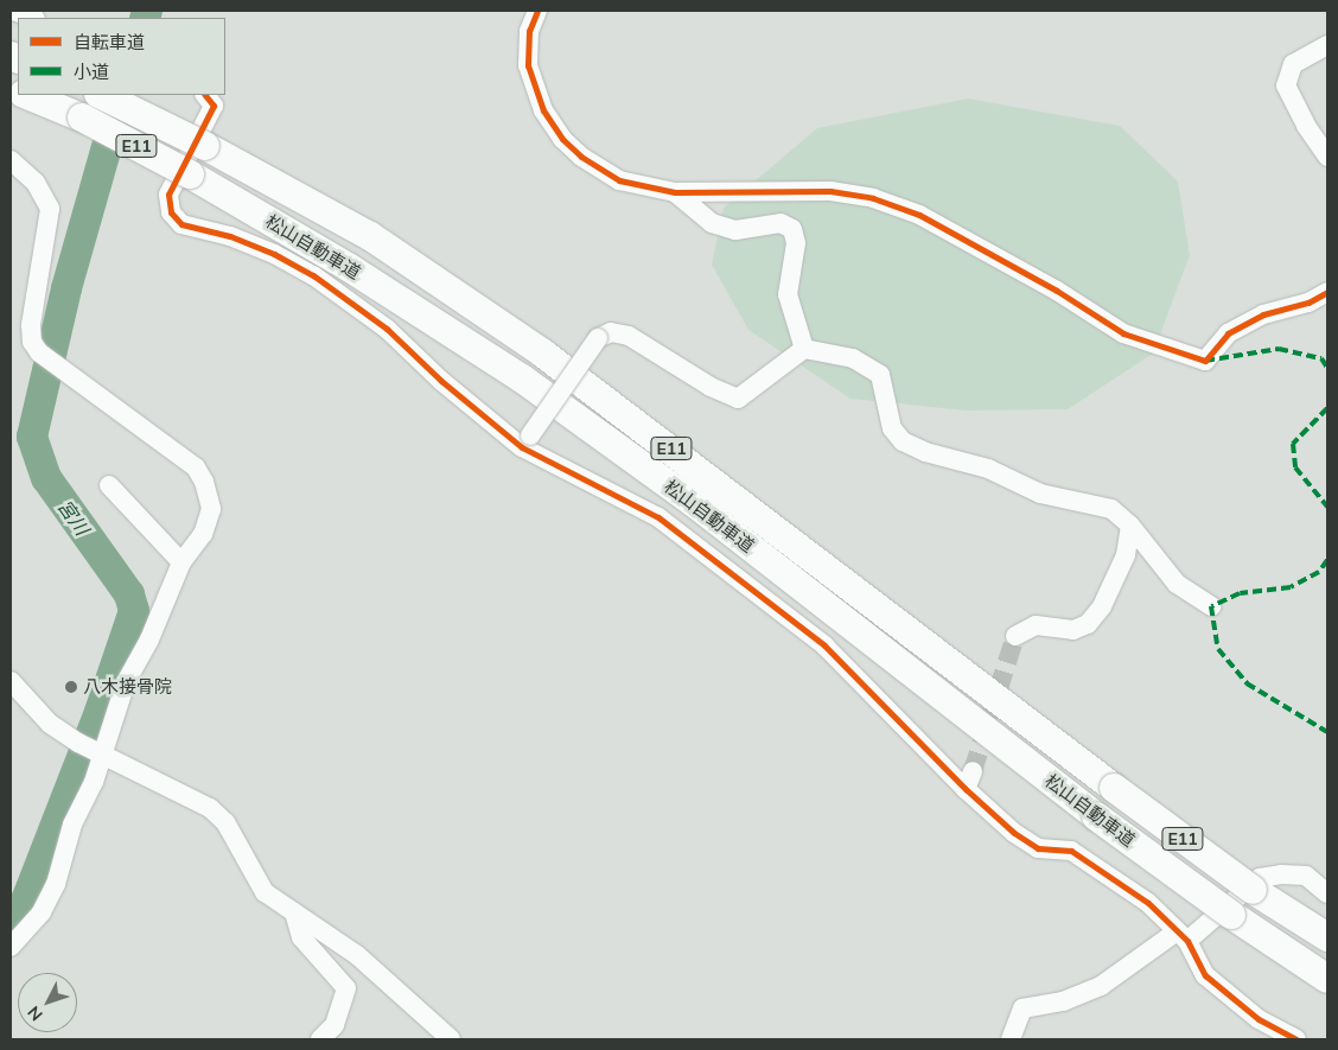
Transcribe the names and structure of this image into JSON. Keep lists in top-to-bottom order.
{
  "streets": {
    "highway": ["E11", "松山自動車道"]
  },
  "water": ["宮川"],
  "places": ["八木接骨院"],
  "legend": ["自転車道", "小道"],
  "north": "bottom left"
}
